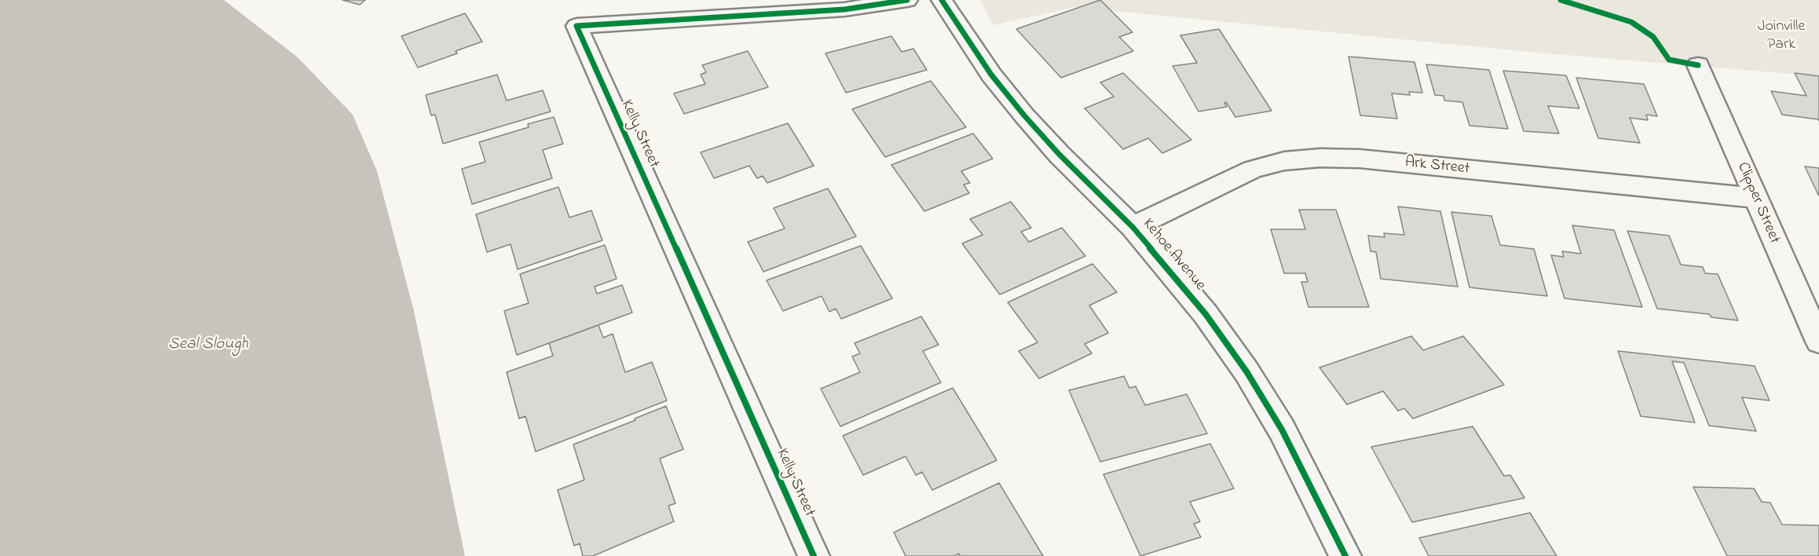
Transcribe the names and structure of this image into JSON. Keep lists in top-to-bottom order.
{
  "streets": {
    "street": [
      "Kelly Street",
      "Ark Street",
      "Clipper Street",
      "Kehoe Avenue"
    ]
  },
  "crossings": [
    ["Ark Street", "Clipper Street"],
    ["Ark Street", "Kehoe Avenue"]
  ],
  "water": ["Seal Slough"],
  "parks": ["Joinville Park"]
}
